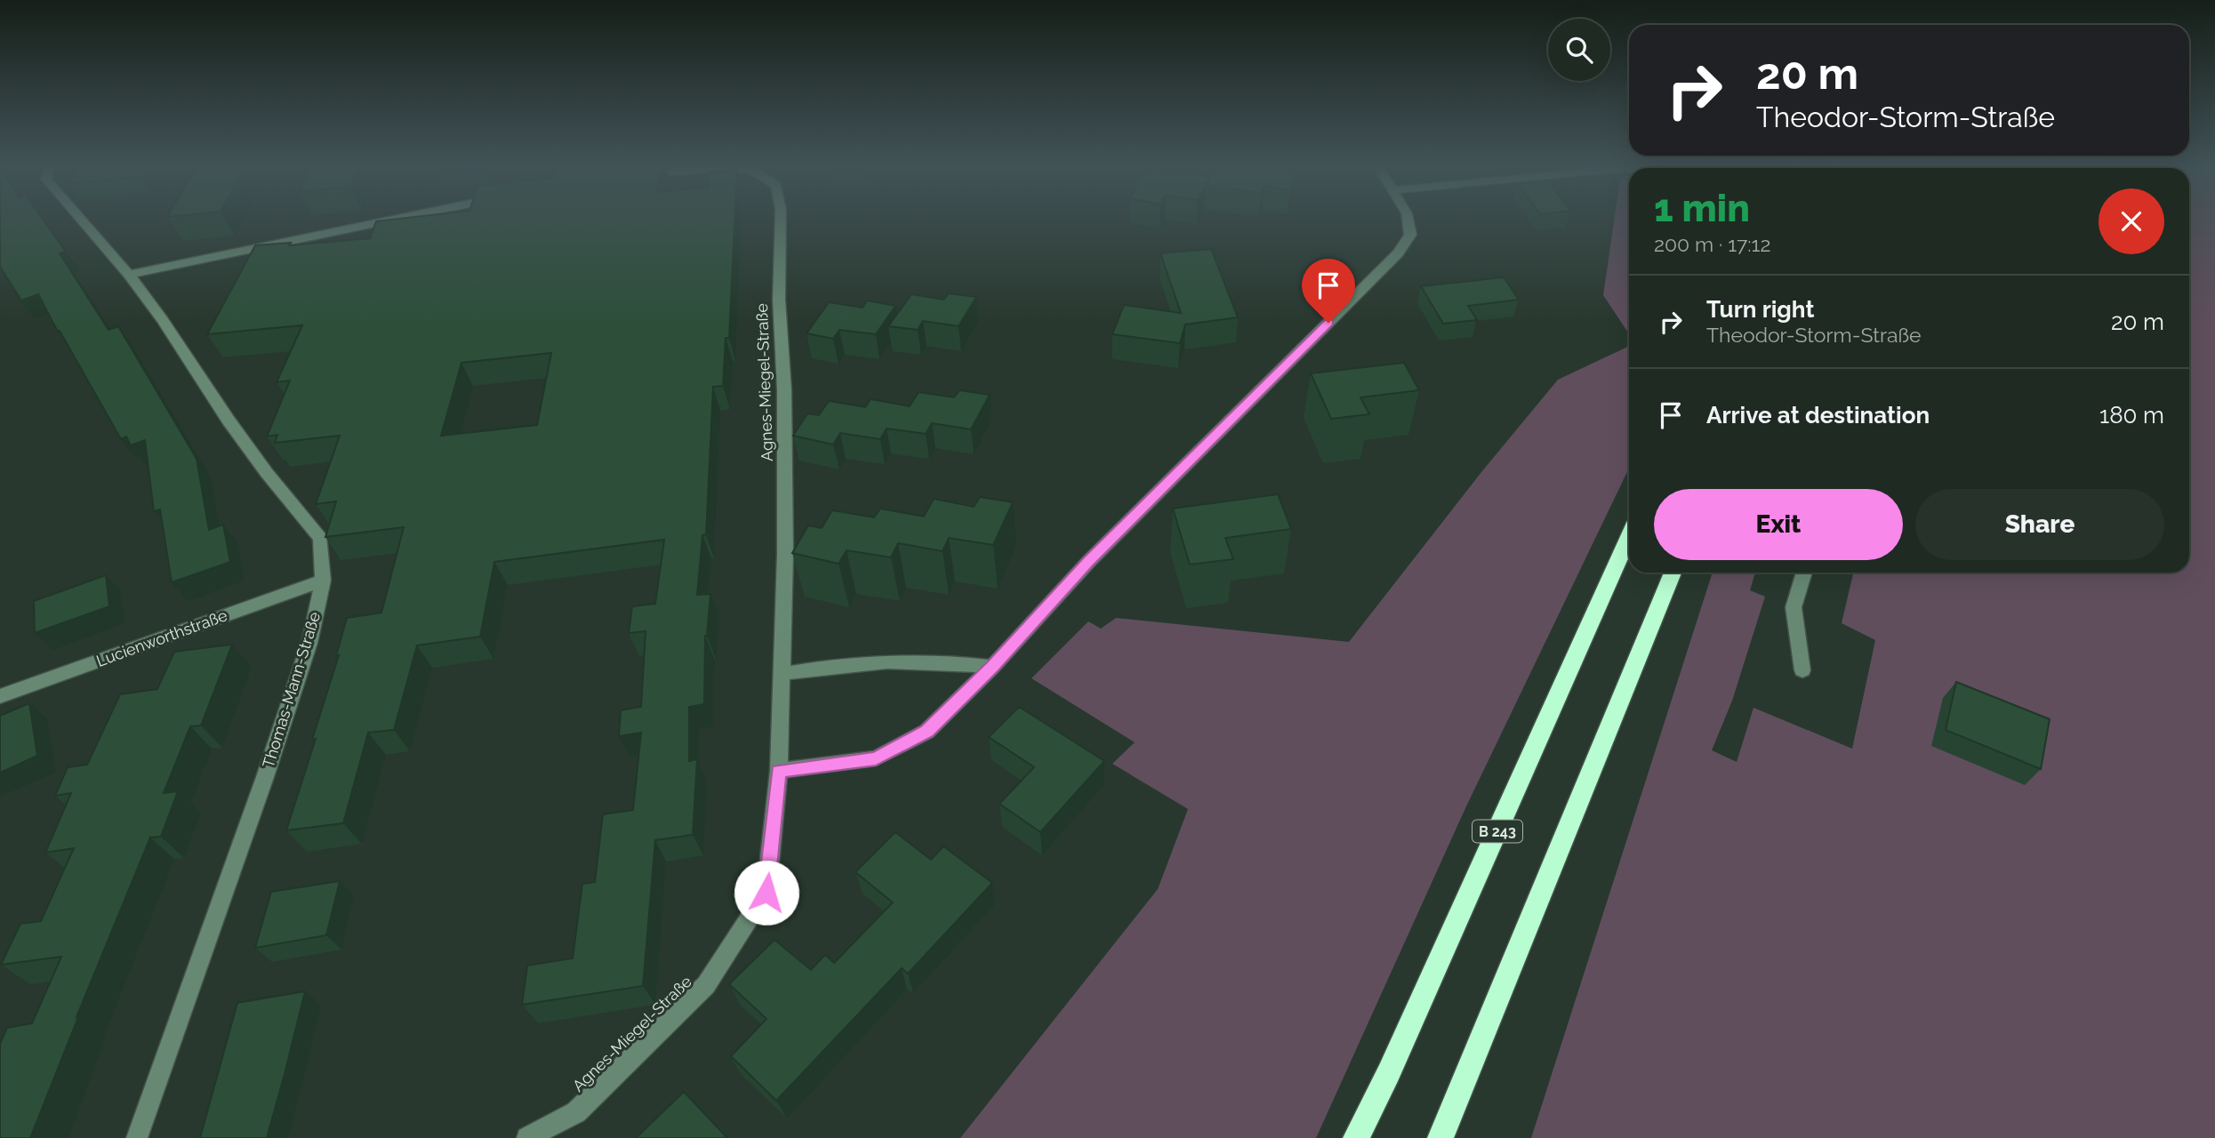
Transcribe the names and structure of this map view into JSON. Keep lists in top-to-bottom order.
{
  "streets": {
    "highway": ["B 243"],
    "street": ["Agnes-Miegel-Straße", "Lucienworthstraße", "Thomas-Mann-Straße"]
  },
  "crossings": [
    ["Lucienworthstraße", "Thomas-Mann-Straße"]
  ],
  "page": {
    "turn": ["20 m", "Theodor-Storm-Straße"],
    "heading": ["1 min", "200 m · 17:12"],
    "list": [
      {
        "name": "Turn right",
        "note": "Theodor-Storm-Straße",
        "value": "20 m"
      },
      {
        "name": "Arrive at destination",
        "value": "180 m"
      }
    ],
    "buttons": ["Exit", "Share"]
  }
}
